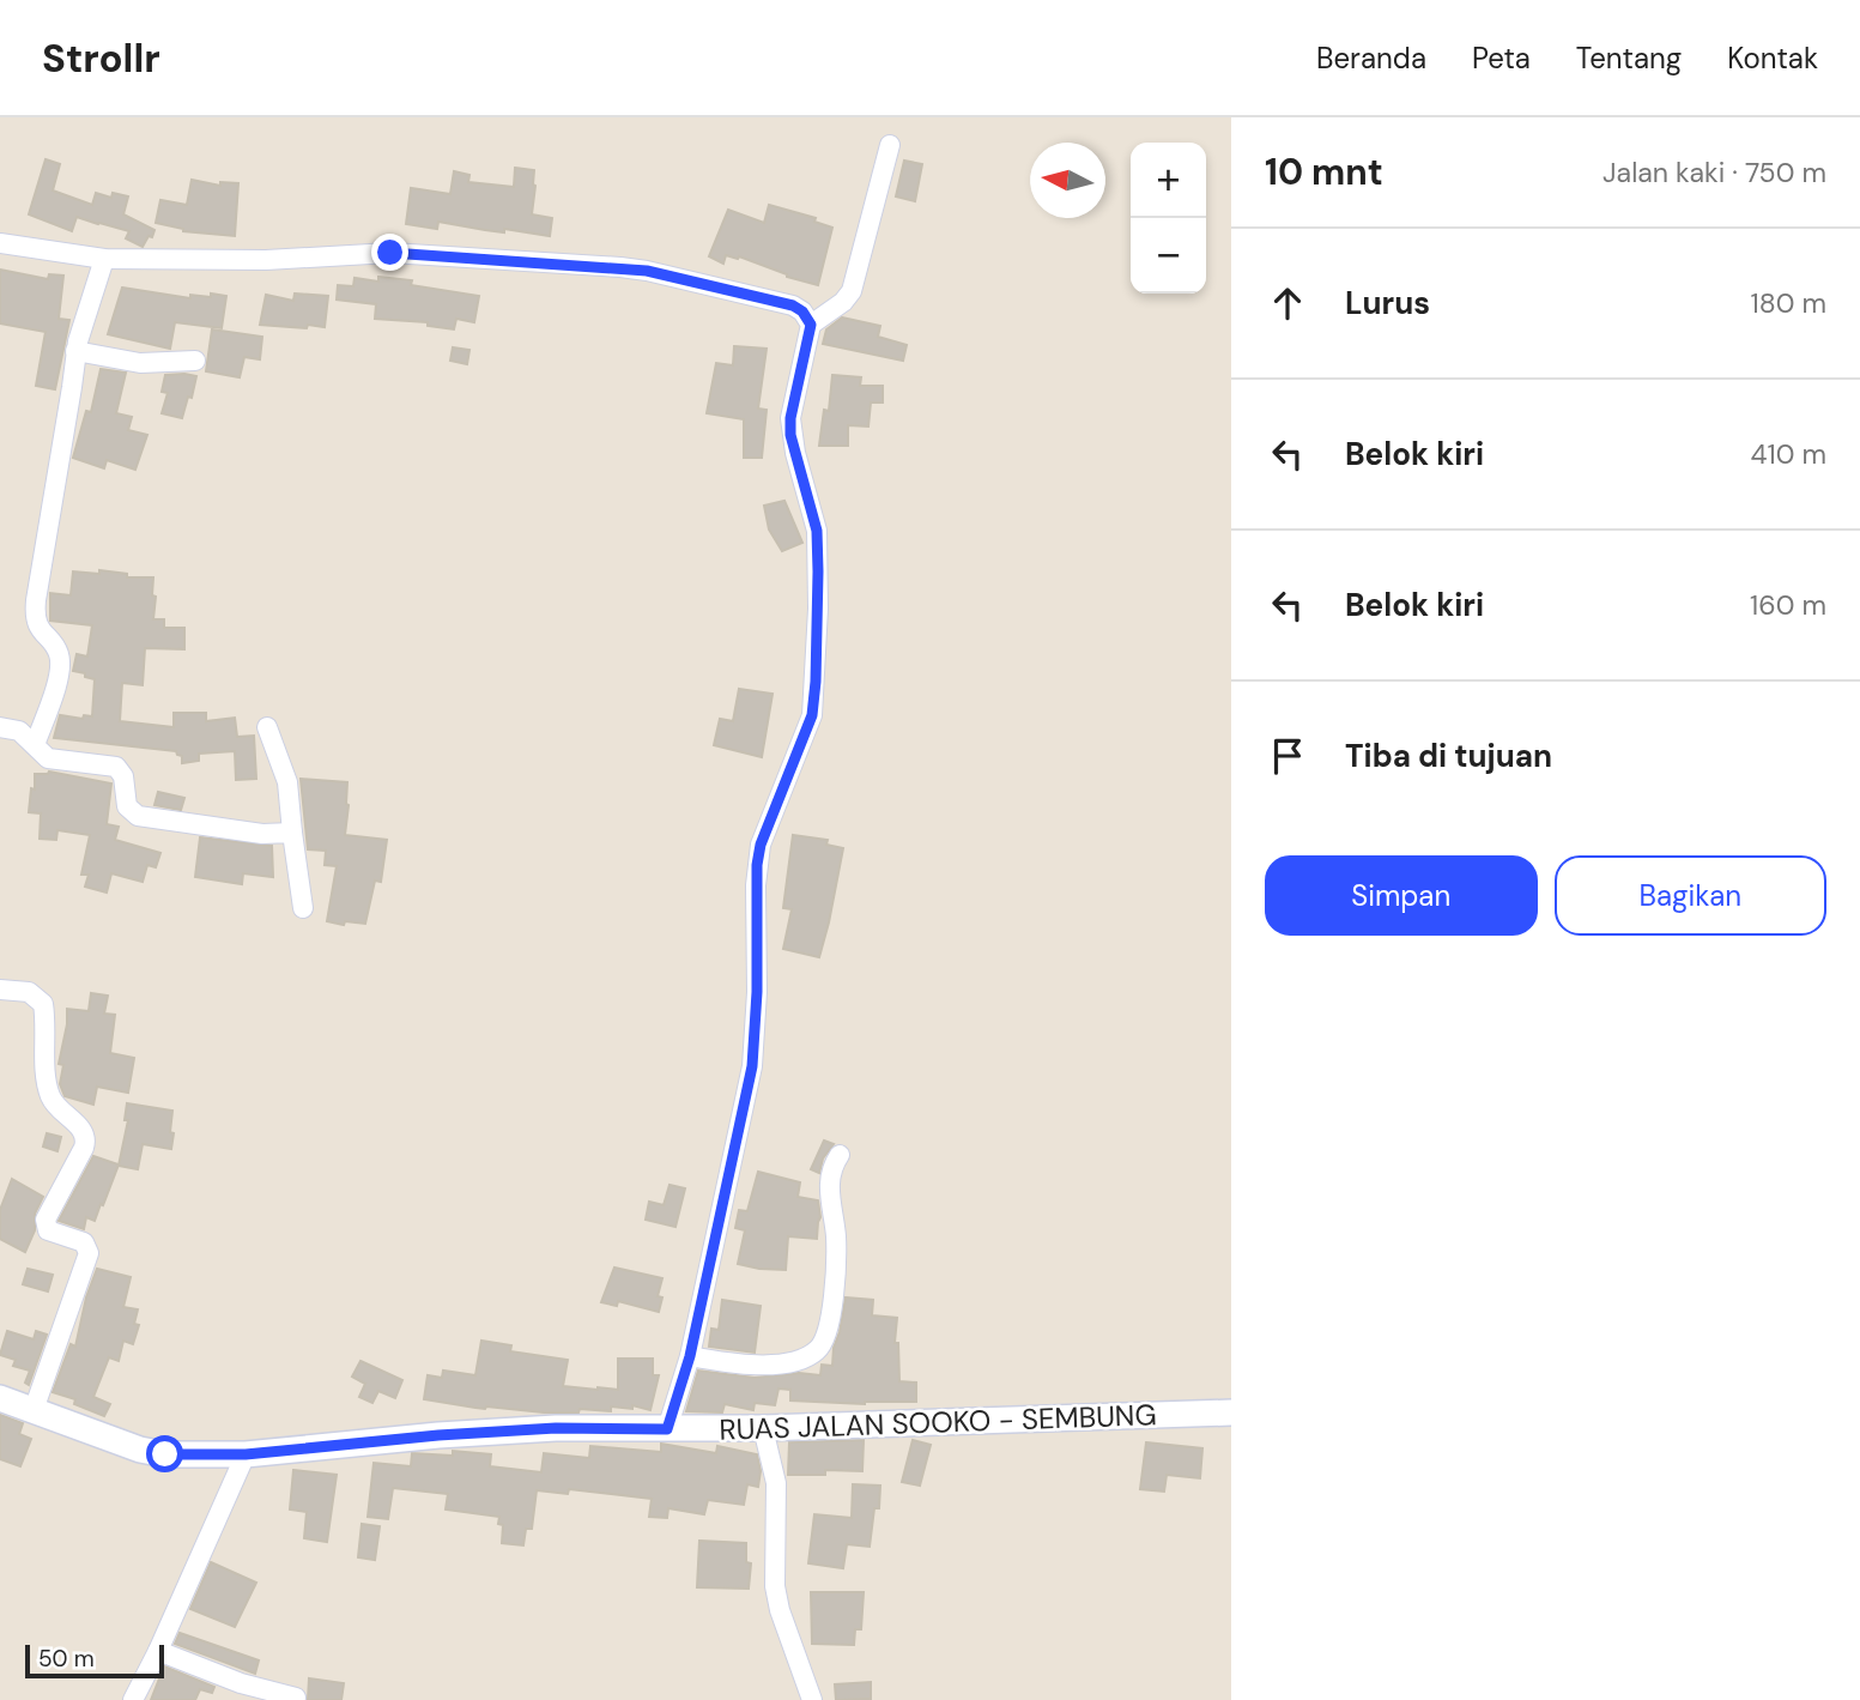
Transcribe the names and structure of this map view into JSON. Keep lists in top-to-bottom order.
{
  "streets": {
    "main road": ["RUAS JALAN SOOKO - SEMBUNG"]
  },
  "scale_bar": "50 m",
  "north": "left",
  "page": {
    "header": "Strollr",
    "nav": [
      "Beranda",
      "Peta",
      "Tentang",
      "Kontak"
    ],
    "heading": ["10 mnt", "Jalan kaki · 750 m"],
    "map_buttons": ["+", "−"],
    "list": [
      ["Lurus", "180 m"],
      ["Belok kiri", "410 m"],
      ["Belok kiri", "160 m"],
      "Tiba di tujuan"
    ],
    "buttons": ["Simpan", "Bagikan"],
    "scale": "50 m"
  }
}
